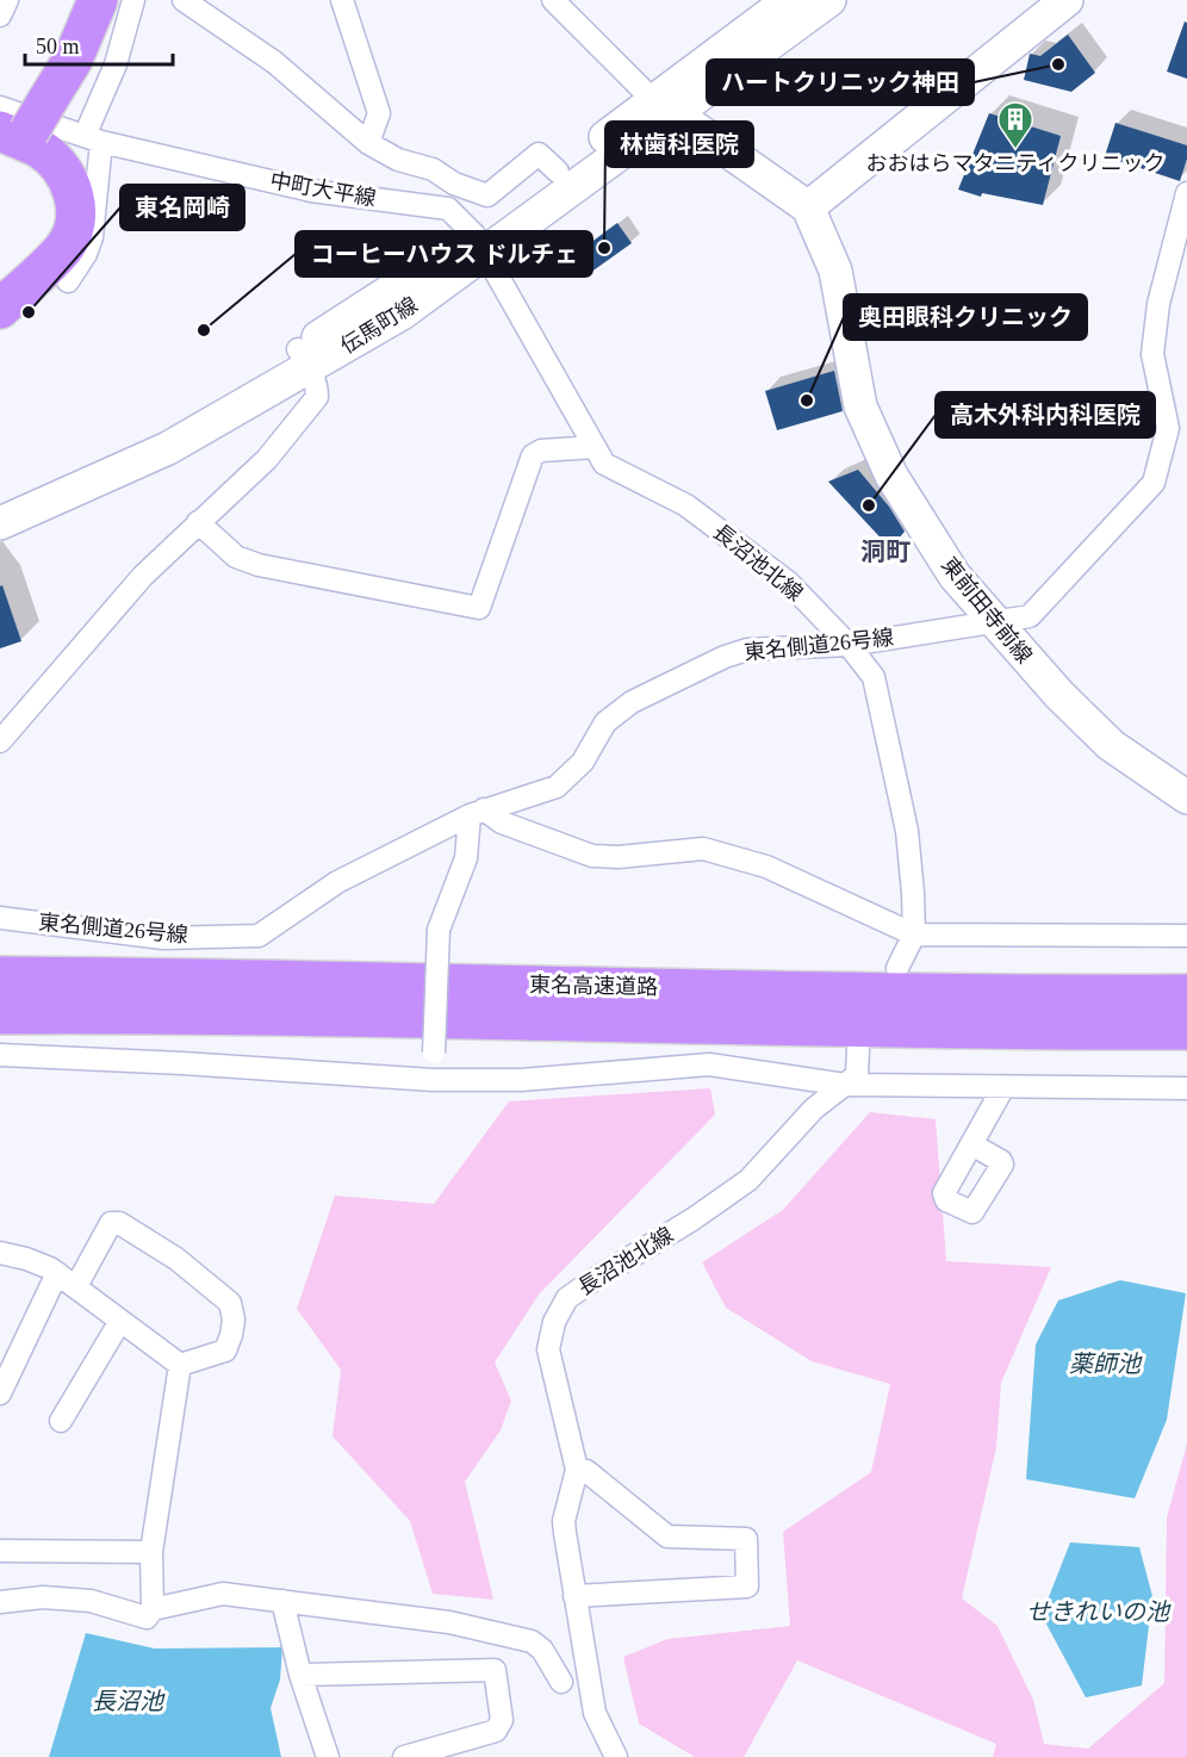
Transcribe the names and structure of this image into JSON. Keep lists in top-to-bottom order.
{
  "streets": {
    "highway": ["東名高速道路"],
    "street": [
      "中町大平線",
      "伝馬町線",
      "長沼池北線",
      "東前田寺前線",
      "東名側道26号線"
    ]
  },
  "crossings": [
    ["中町大平線", "伝馬町線"],
    ["中町大平線", "長沼池北線"],
    ["伝馬町線", "長沼池北線"],
    ["長沼池北線", "東名側道26号線"],
    ["東前田寺前線", "東名側道26号線"]
  ],
  "districts": ["洞町"],
  "water": ["薬師池", "せきれいの池", "長沼池"],
  "places": {
    "other": [
      "ハートクリニック神田",
      "林歯科医院",
      "東名岡崎",
      "コーヒーハウス ドルチェ",
      "奥田眼科クリニック",
      "高木外科内科医院"
    ],
    "building": ["おおはらマタニティクリニック"]
  },
  "scale_bar": "50 m"
}
